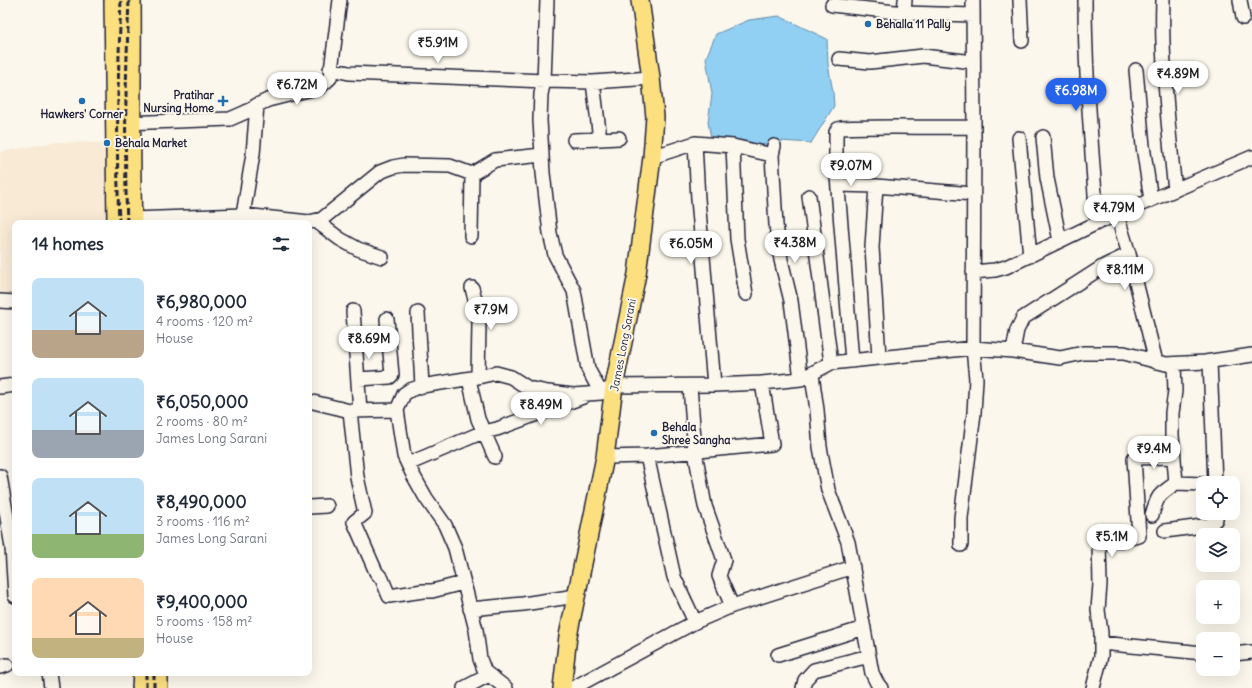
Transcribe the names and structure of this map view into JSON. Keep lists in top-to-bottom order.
{
  "streets": {
    "main road": ["James Long Sarani"]
  },
  "places": {
    "other": [
      "Behalla 11 Pally",
      "Hawkers' Corner",
      "Behala Market",
      "Behala Shree Sangha"
    ],
    "health": ["Pratihar Nursing Home"]
  },
  "page": {
    "price": [
      "₹5.91M",
      "₹4.89M",
      "₹6.72M",
      "₹6.98M",
      "₹9.07M",
      "₹4.79M",
      "₹4.38M",
      "₹6.05M",
      "₹8.11M",
      "₹7.9M",
      "₹8.69M",
      "₹8.49M",
      "₹9.4M",
      "₹5.1M"
    ],
    "heading": "14 homes",
    "list": [
      {
        "name": "₹6,980,000",
        "note": "4 rooms · 120 m² · House"
      },
      {
        "name": "₹6,050,000",
        "note": "2 rooms · 80 m² · James Long Sarani"
      },
      {
        "name": "₹8,490,000",
        "note": "3 rooms · 116 m² · James Long Sarani"
      },
      {
        "name": "₹9,400,000",
        "note": "5 rooms · 158 m² · House"
      }
    ],
    "map_buttons": ["+", "−"]
  }
}
